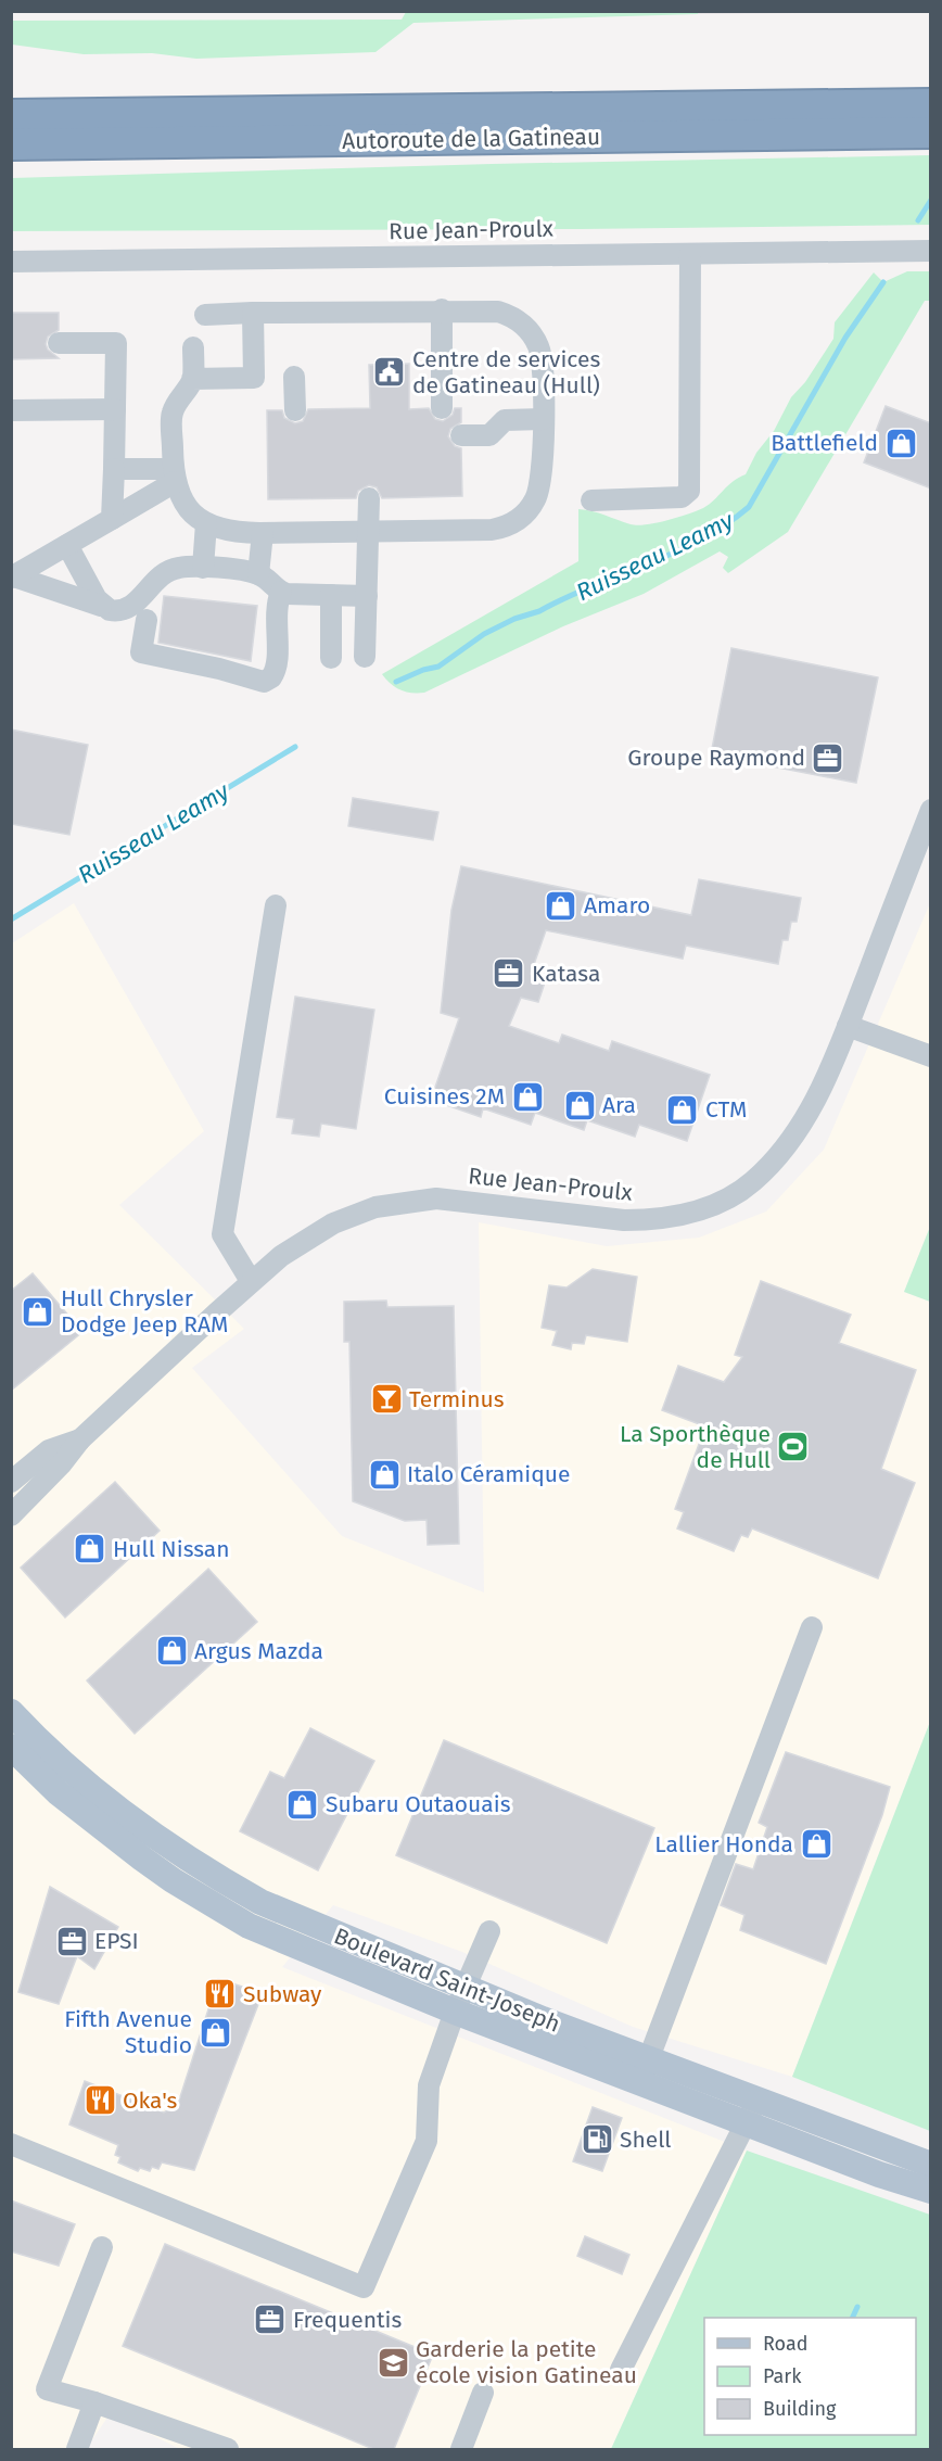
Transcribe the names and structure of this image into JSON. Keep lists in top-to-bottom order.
{
  "streets": {
    "highway": ["Autoroute de la Gatineau"],
    "main road": ["Boulevard Saint-Joseph"],
    "street": ["Rue Jean-Proulx"]
  },
  "water": ["Ruisseau Leamy"],
  "places": {
    "public building": ["Centre de services de Gatineau (Hull)"],
    "shop": [
      "Battlefield",
      "Amaro",
      "Cuisines 2M",
      "Ara",
      "CTM",
      "Hull Chrysler Dodge Jeep RAM",
      "Italo Céramique",
      "Hull Nissan",
      "Argus Mazda",
      "Subaru Outaouais",
      "Lallier Honda",
      "Fifth Avenue Studio"
    ],
    "office": [
      "Groupe Raymond",
      "Katasa",
      "EPSI",
      "Frequentis"
    ],
    "bar": ["Terminus"],
    "sports": ["La Sporthèque de Hull"],
    "restaurant": ["Subway", "Oka's"],
    "fuel station": ["Shell"],
    "school or university": ["Garderie la petite école vision Gatineau"]
  },
  "legend": ["Road", "Park", "Building"]
}
